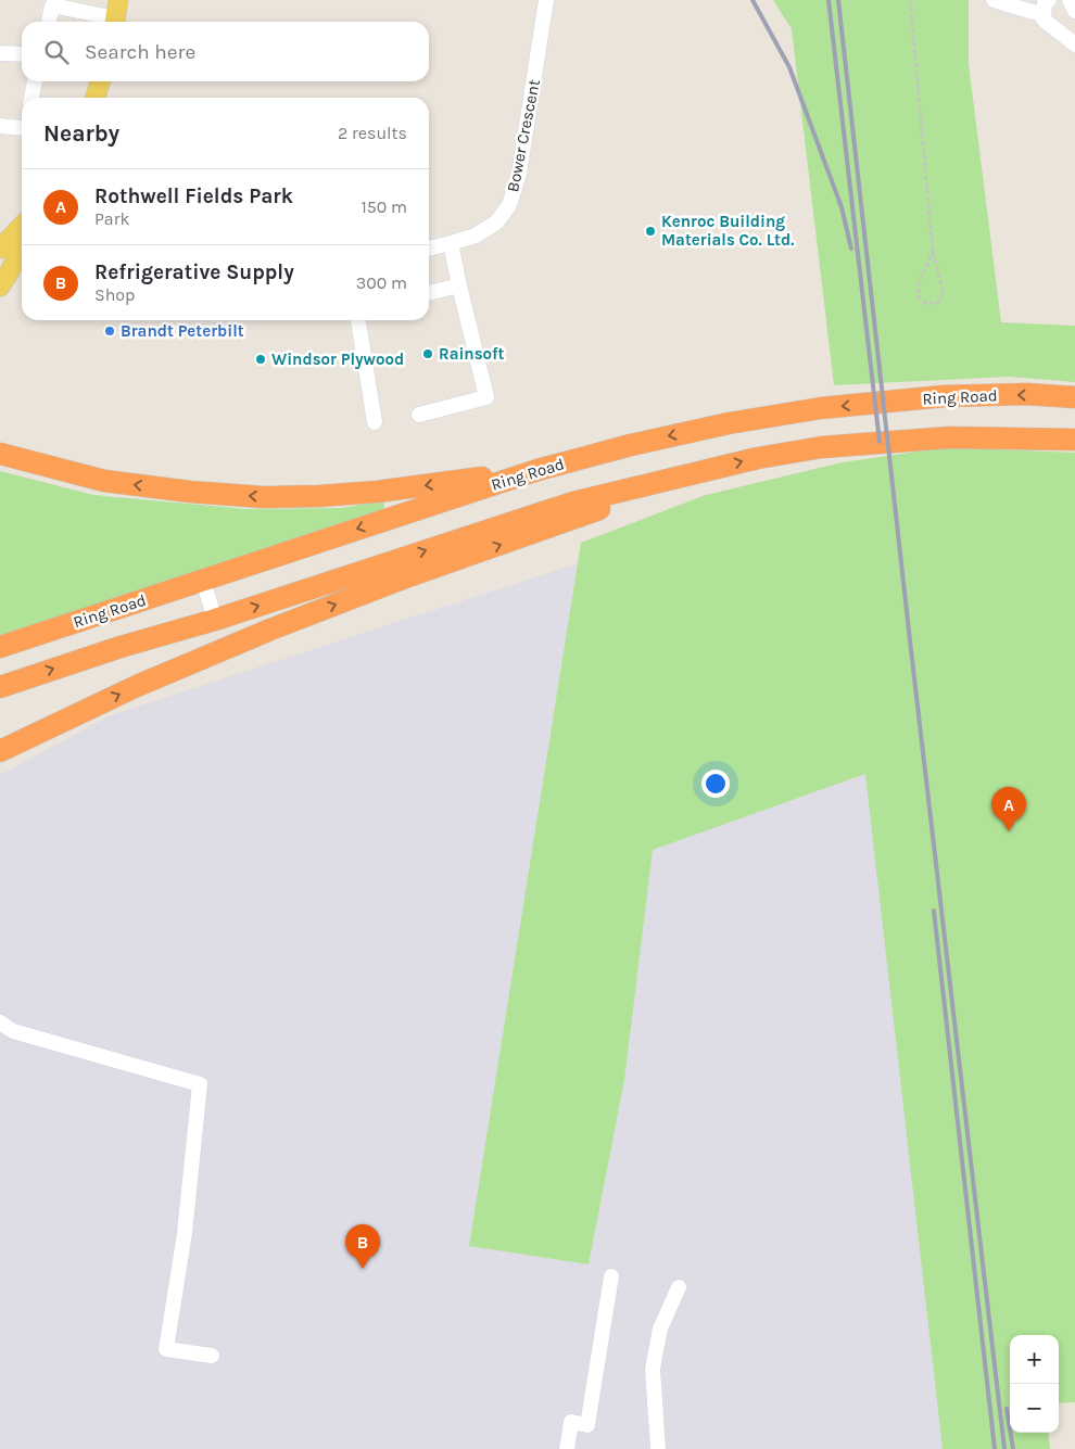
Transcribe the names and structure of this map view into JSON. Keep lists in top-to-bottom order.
{
  "streets": {
    "highway": ["Ring Road"],
    "street": ["Bower Crescent"]
  },
  "places": [
    "Kenroc Building Materials Co. Ltd.",
    "Brandt Peterbilt",
    "Rainsoft",
    "Windsor Plywood"
  ],
  "page": {
    "search": "Search here",
    "heading": ["Nearby", "2 results"],
    "list": [
      {
        "mark": "A",
        "name": "Rothwell Fields Park",
        "note": "Park",
        "value": "150 m"
      },
      {
        "mark": "B",
        "name": "Refrigerative Supply",
        "note": "Shop",
        "value": "300 m"
      }
    ],
    "pins": ["A", "B"],
    "map_buttons": ["+", "−"]
  }
}
